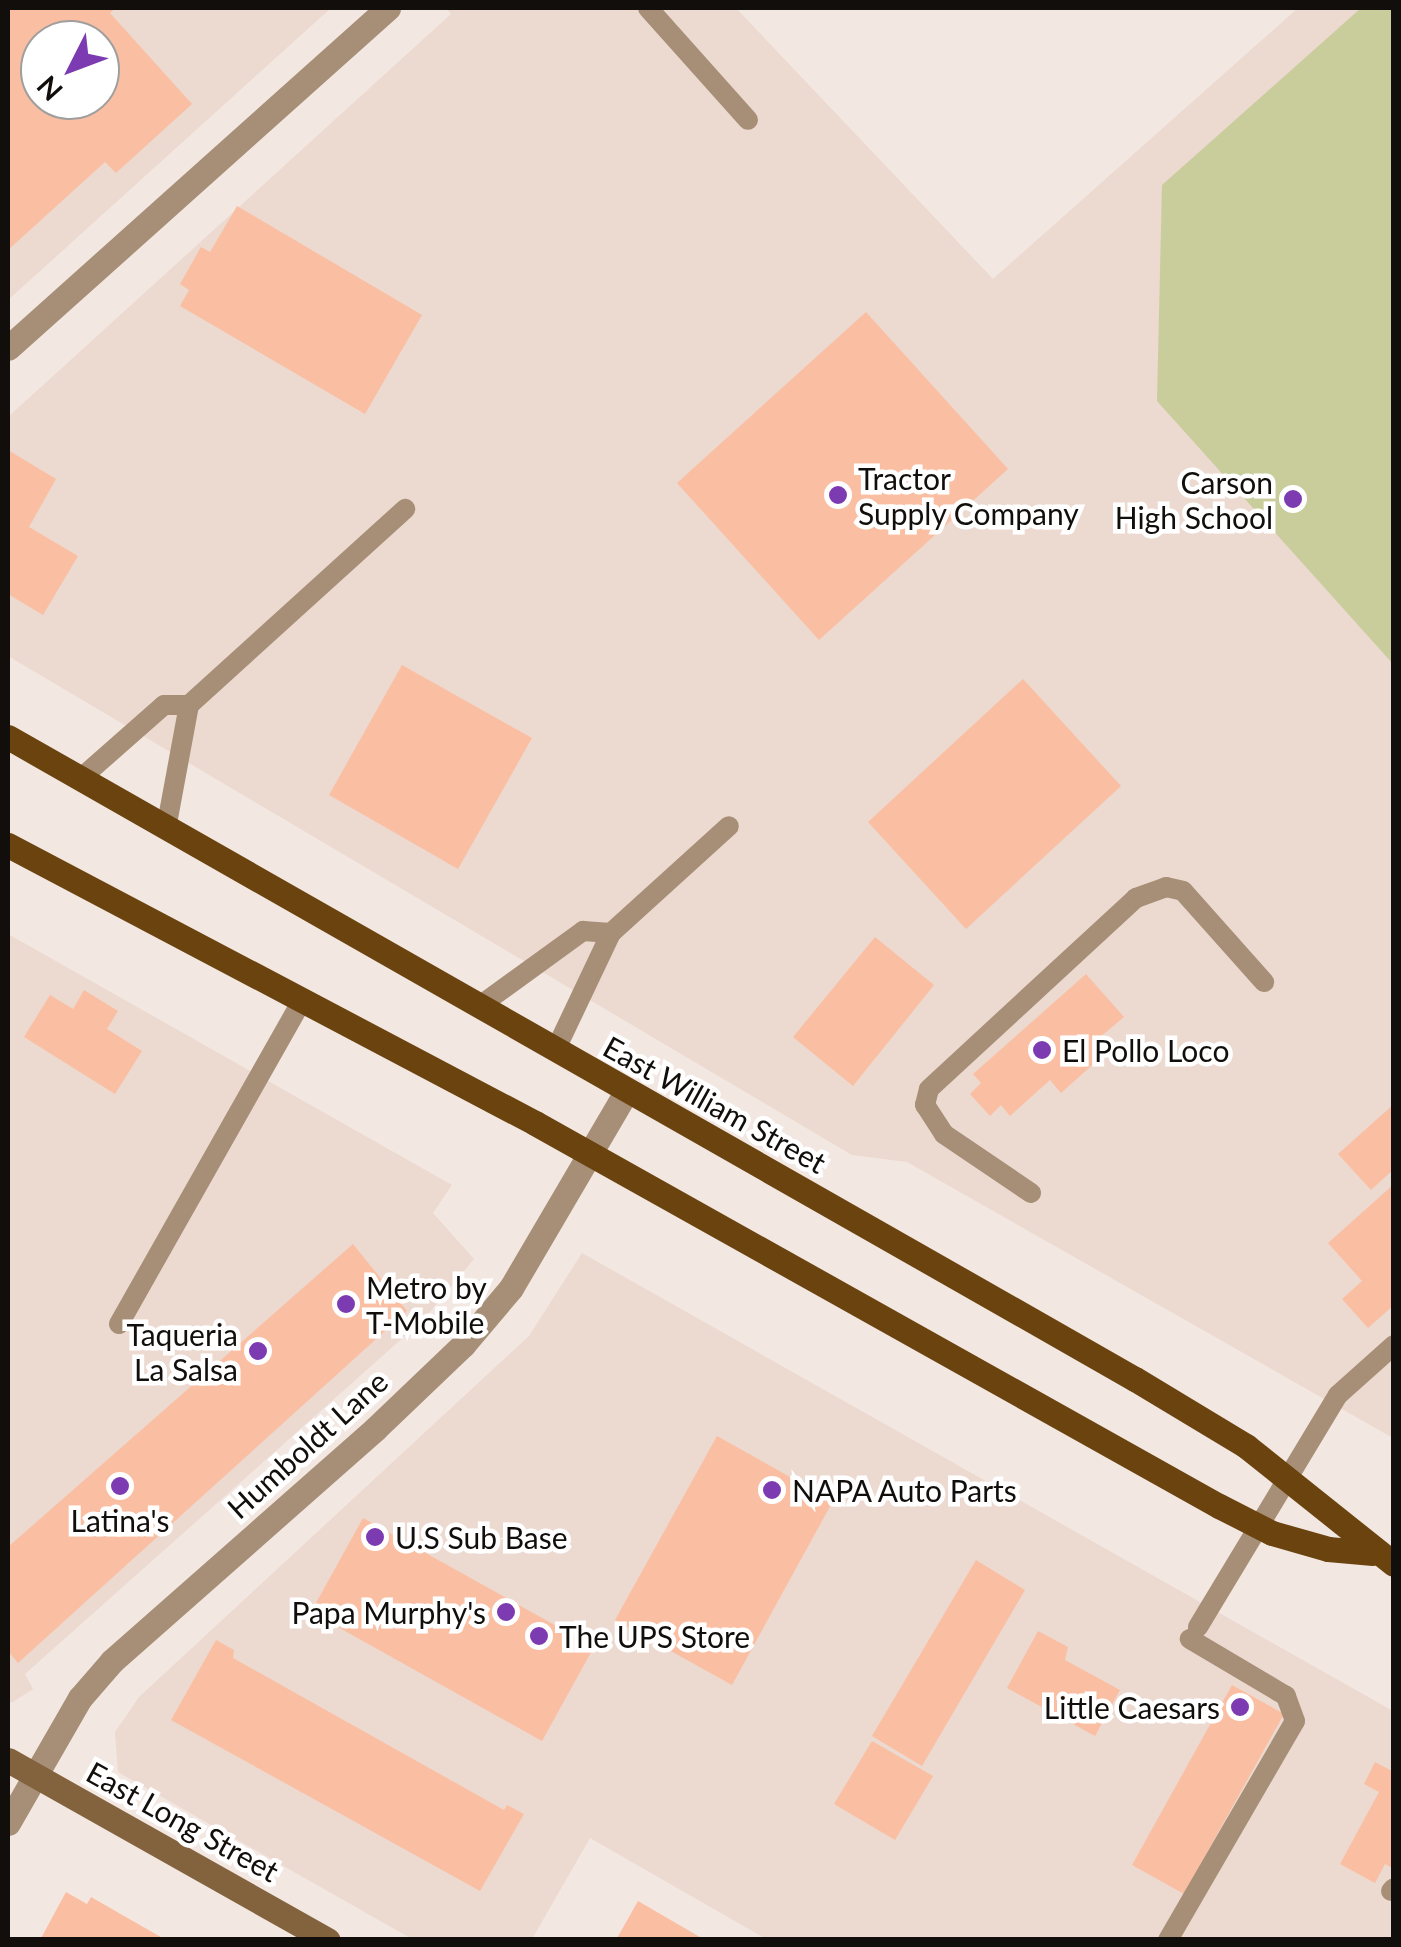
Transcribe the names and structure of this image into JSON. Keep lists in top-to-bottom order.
{
  "streets": {
    "main road": ["East William Street"],
    "street": ["Humboldt Lane", "East Long Street"]
  },
  "crossings": [
    ["East William Street", "Humboldt Lane"],
    ["Humboldt Lane", "East Long Street"]
  ],
  "places": [
    "Tractor Supply Company",
    "Carson High School",
    "El Pollo Loco",
    "Metro by T-Mobile",
    "Taqueria La Salsa",
    "Latina's",
    "NAPA Auto Parts",
    "U.S Sub Base",
    "Papa Murphy's",
    "The UPS Store",
    "Little Caesars"
  ],
  "north": "bottom left"
}
